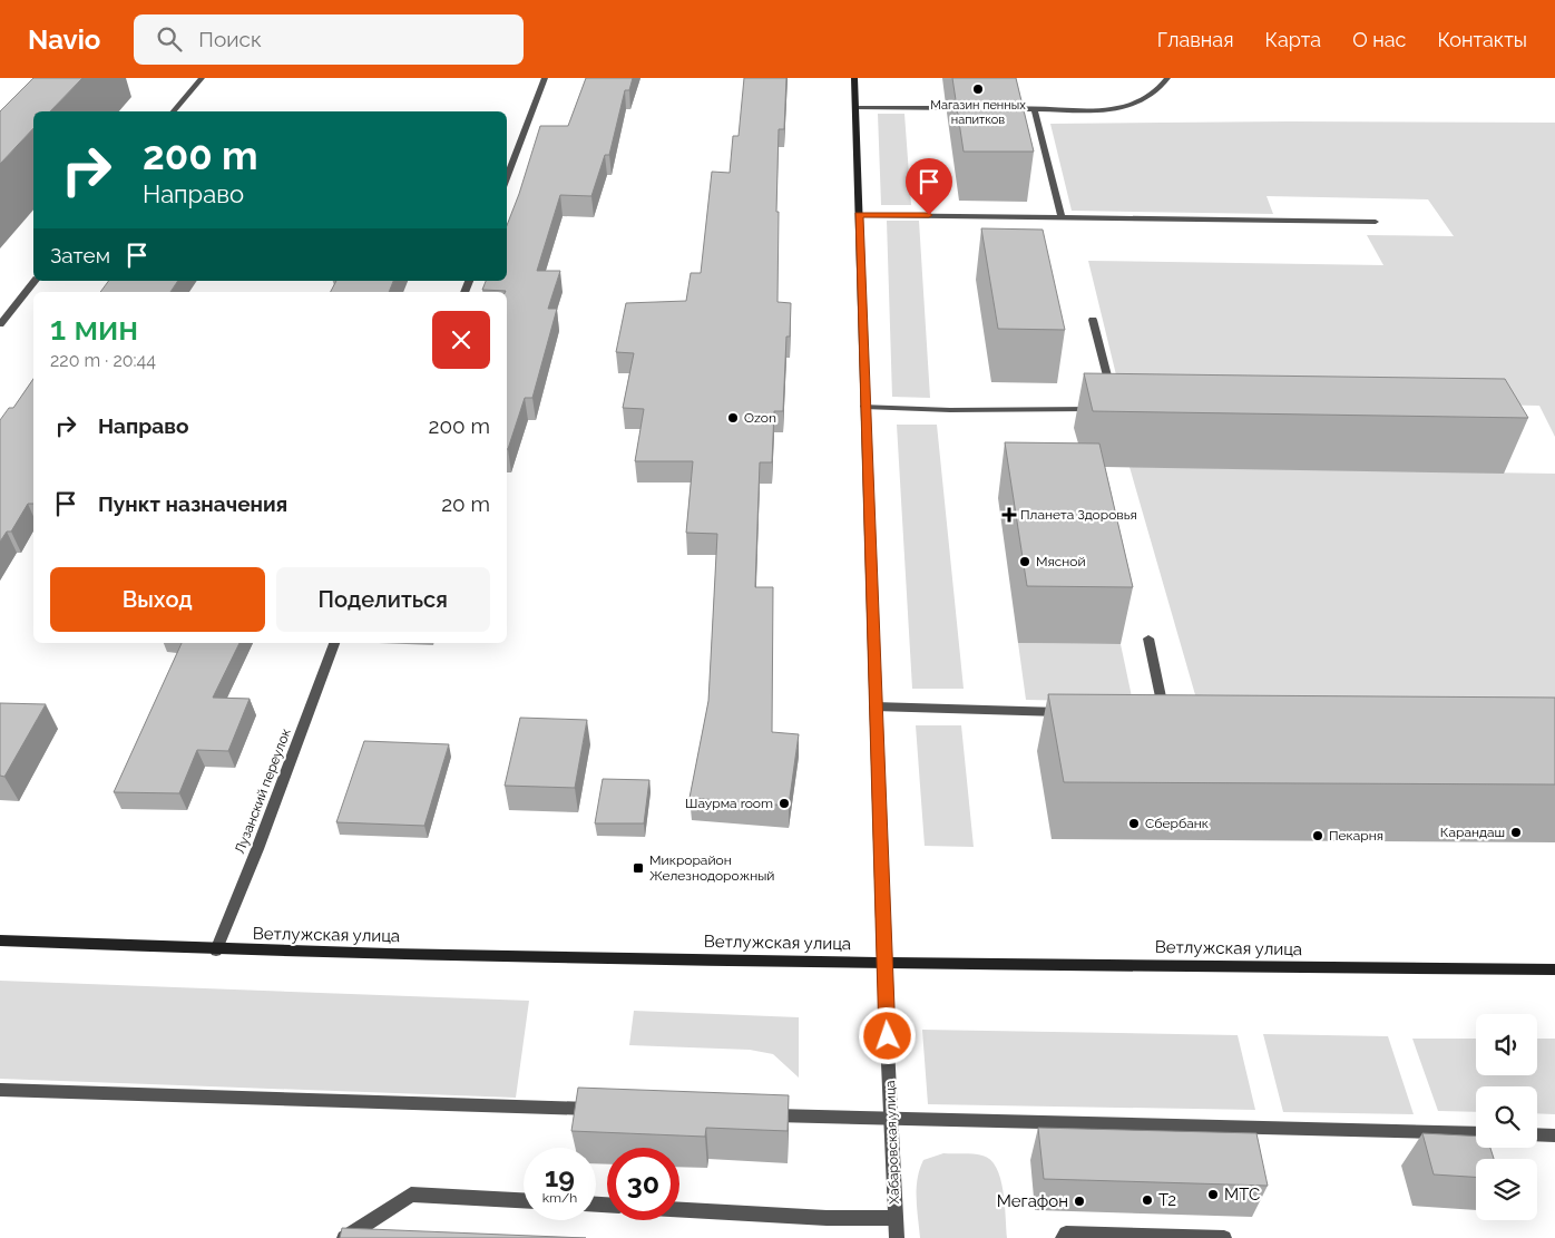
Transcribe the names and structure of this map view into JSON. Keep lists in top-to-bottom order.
{
  "streets": {
    "street": ["Лузанский переулок", "Ветлужская улица", "Хабаровская улица"]
  },
  "crossings": [
    ["Лузанский переулок", "Ветлужская улица"],
    ["Ветлужская улица", "Хабаровская улица"]
  ],
  "places": {
    "other": [
      "Магазин пенных напитков",
      "Ozon",
      "Мясной",
      "Шаурма room",
      "Сбербанк",
      "Карандаш",
      "Пекарня",
      "МТС",
      "T2",
      "Мегафон"
    ],
    "health": ["Планета Здоровья"],
    "transit": ["Микрорайон Железнодорожный"]
  },
  "page": {
    "header": "Navio",
    "search": "Поиск",
    "nav": [
      "Главная",
      "Карта",
      "О нас",
      "Контакты"
    ],
    "turn": ["200 m", "Направо"],
    "then": "Затем",
    "heading": ["1 мин", "220 m · 20:44"],
    "list": [
      {
        "name": "Направо",
        "value": "200 m"
      },
      {
        "name": "Пункт назначения",
        "value": "20 m"
      }
    ],
    "buttons": ["Выход", "Поделиться"],
    "speed": "19 km/h",
    "limit": "30"
  }
}
